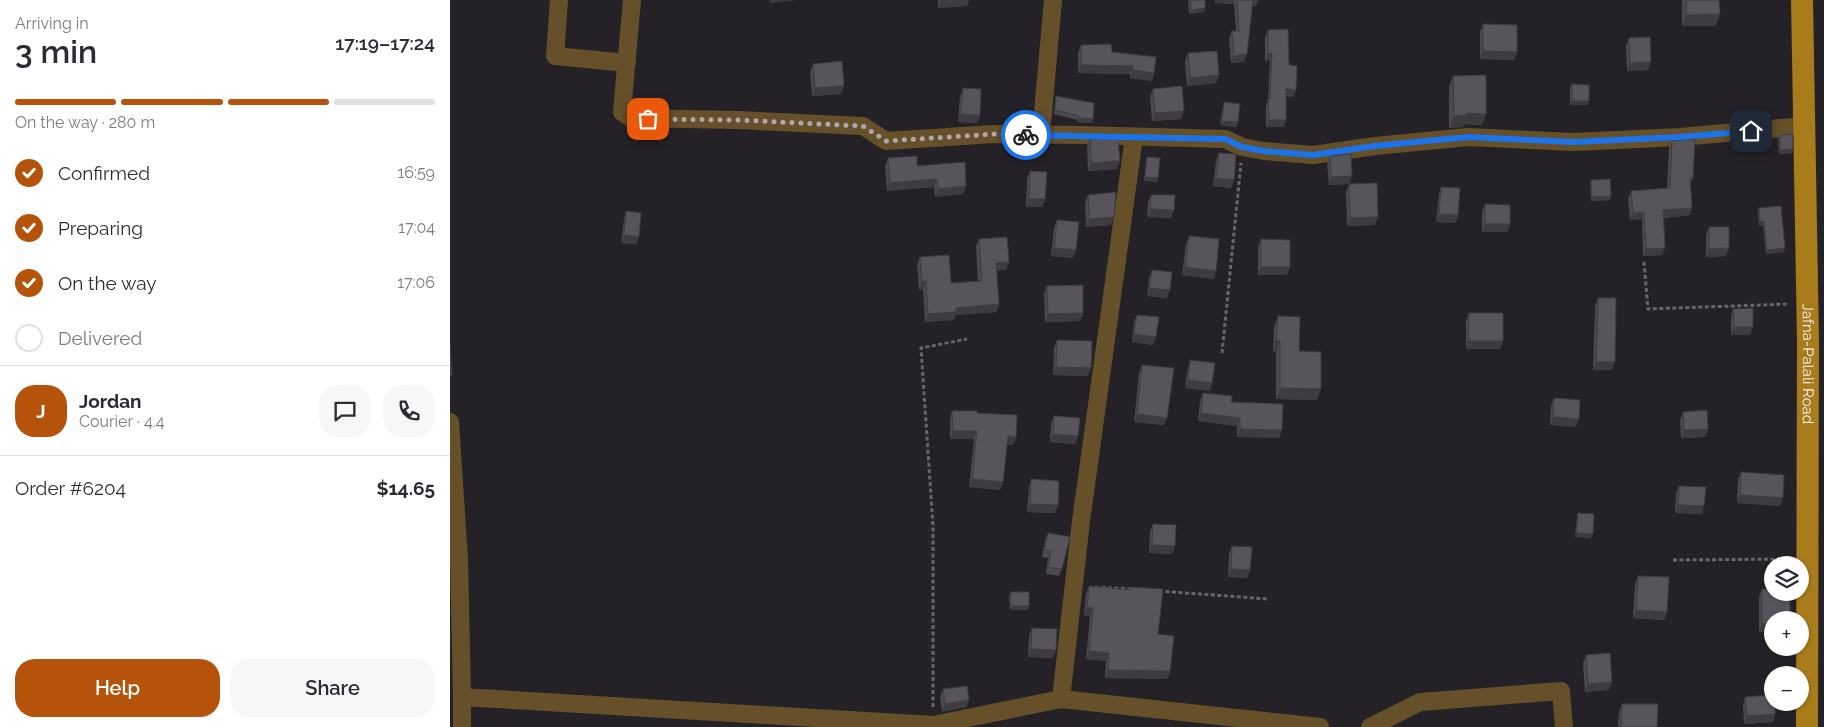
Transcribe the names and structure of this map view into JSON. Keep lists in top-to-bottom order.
{
  "streets": {
    "main road": ["Jafna-Palali Road"]
  },
  "page": {
    "heading": ["3 min", "Arriving in", "17:19–17:24"],
    "panel": [
      "Jordan",
      "Courier · 4.4",
      "Order #6204",
      "$14.65"
    ],
    "bar": "On the way · 280 m",
    "list": [
      ["Confirmed", "16:59"],
      ["Preparing", "17:04"],
      ["On the way", "17:06"],
      "Delivered"
    ],
    "round": "J",
    "map_buttons": ["+", "−"],
    "buttons": ["Help", "Share"]
  }
}
